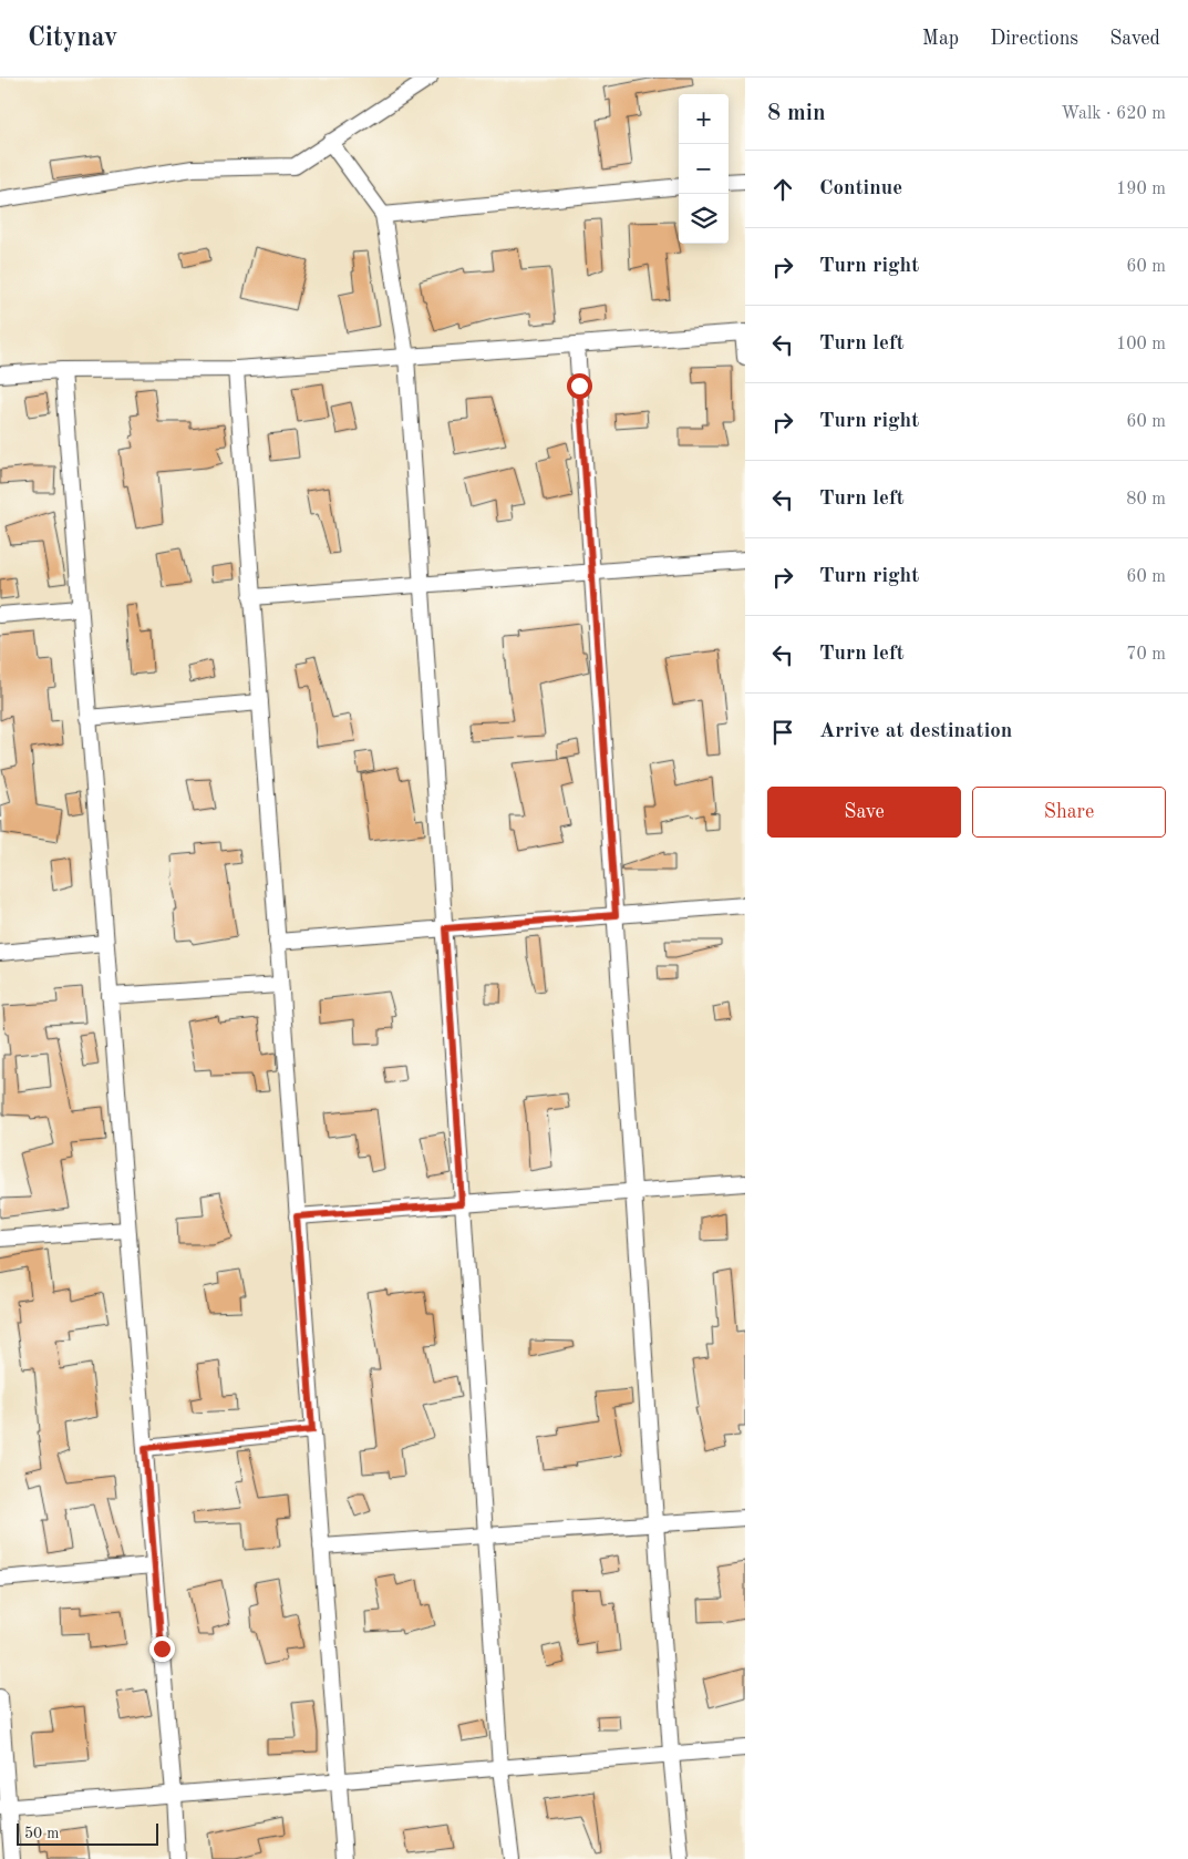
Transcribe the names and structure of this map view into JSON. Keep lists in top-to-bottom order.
{
  "scale_bar": "50 m",
  "page": {
    "header": "Citynav",
    "nav": ["Map", "Directions", "Saved"],
    "heading": ["8 min", "Walk · 620 m"],
    "map_buttons": ["+", "−"],
    "list": [
      ["Continue", "190 m"],
      ["Turn right", "60 m"],
      ["Turn left", "100 m"],
      ["Turn right", "60 m"],
      ["Turn left", "80 m"],
      ["Turn right", "60 m"],
      ["Turn left", "70 m"],
      "Arrive at destination"
    ],
    "buttons": ["Save", "Share"],
    "scale": "50 m"
  }
}
